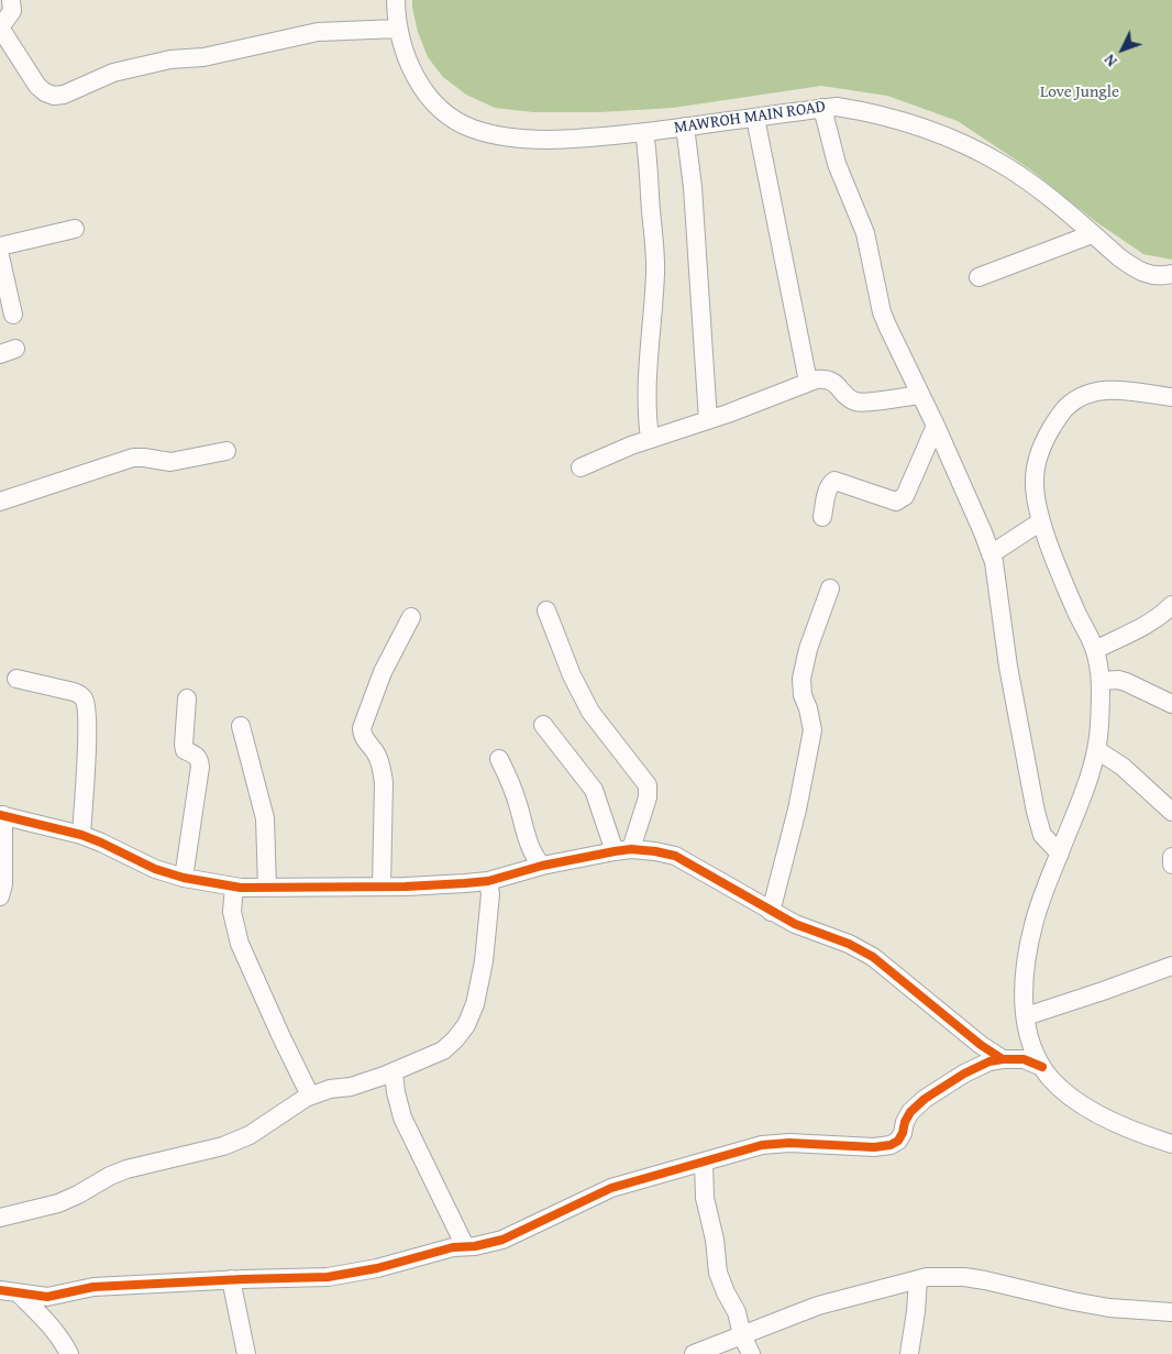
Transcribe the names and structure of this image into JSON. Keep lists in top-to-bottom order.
{
  "streets": {
    "street": ["MAWROH MAIN ROAD"]
  },
  "parks": ["Love Jungle"],
  "north": "bottom left"
}
